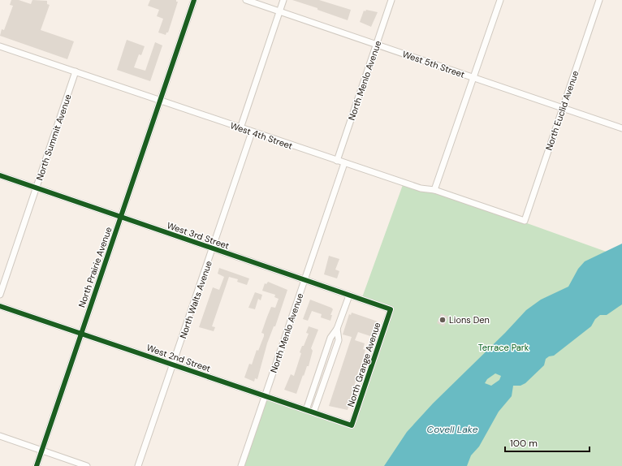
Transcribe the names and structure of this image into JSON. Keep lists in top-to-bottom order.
{
  "streets": {
    "street": [
      "West 5th Street",
      "North Menlo Avenue",
      "North Euclid Avenue",
      "West 4th Street",
      "North Summit Avenue",
      "West 3rd Street",
      "North Prairie Avenue",
      "North Walts Avenue",
      "West 2nd Street",
      "North Grange Avenue"
    ]
  },
  "crossings": [
    ["West 5th Street", "North Menlo Avenue"],
    ["West 5th Street", "North Euclid Avenue"],
    ["North Menlo Avenue", "West 4th Street"],
    ["North Menlo Avenue", "West 3rd Street"],
    ["North Menlo Avenue", "West 2nd Street"],
    ["North Euclid Avenue", "West 4th Street"],
    ["West 4th Street", "North Summit Avenue"],
    ["West 4th Street", "North Prairie Avenue"],
    ["West 4th Street", "North Walts Avenue"],
    ["North Summit Avenue", "West 3rd Street"],
    ["West 3rd Street", "North Prairie Avenue"],
    ["West 3rd Street", "North Walts Avenue"],
    ["West 3rd Street", "North Grange Avenue"],
    ["North Prairie Avenue", "West 2nd Street"],
    ["North Walts Avenue", "West 2nd Street"],
    ["West 2nd Street", "North Grange Avenue"]
  ],
  "water": ["Covell Lake"],
  "parks": ["Terrace Park"],
  "places": ["Lions Den"],
  "scale_bar": "100 m"
}
